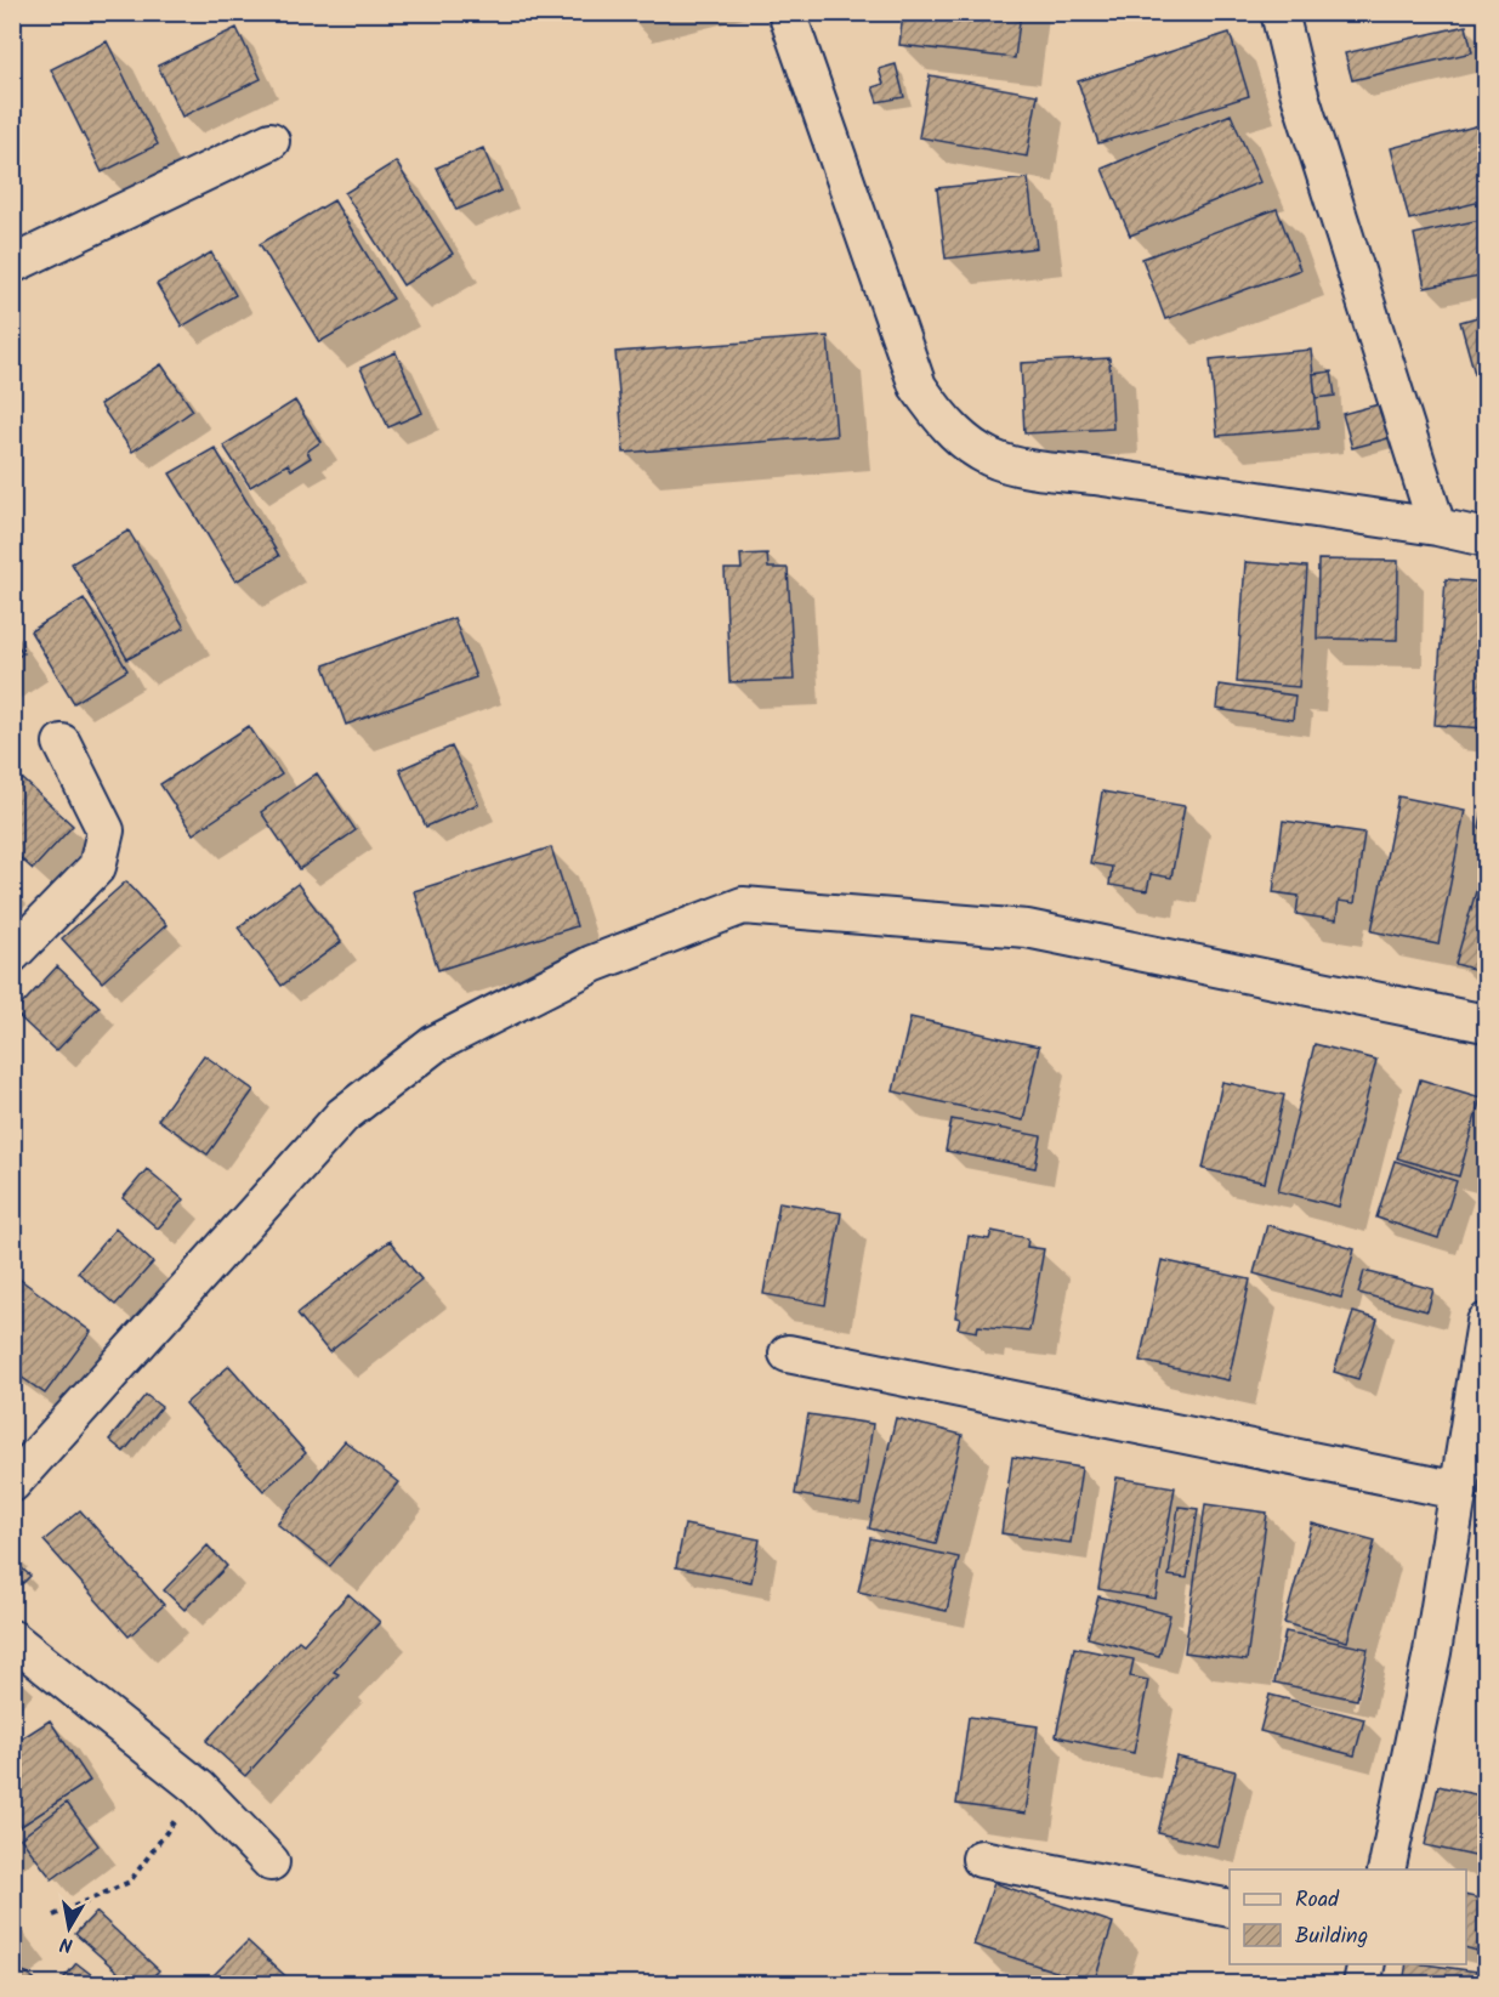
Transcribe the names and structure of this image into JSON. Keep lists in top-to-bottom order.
{
  "legend": ["Road", "Building"],
  "north": "bottom"
}
